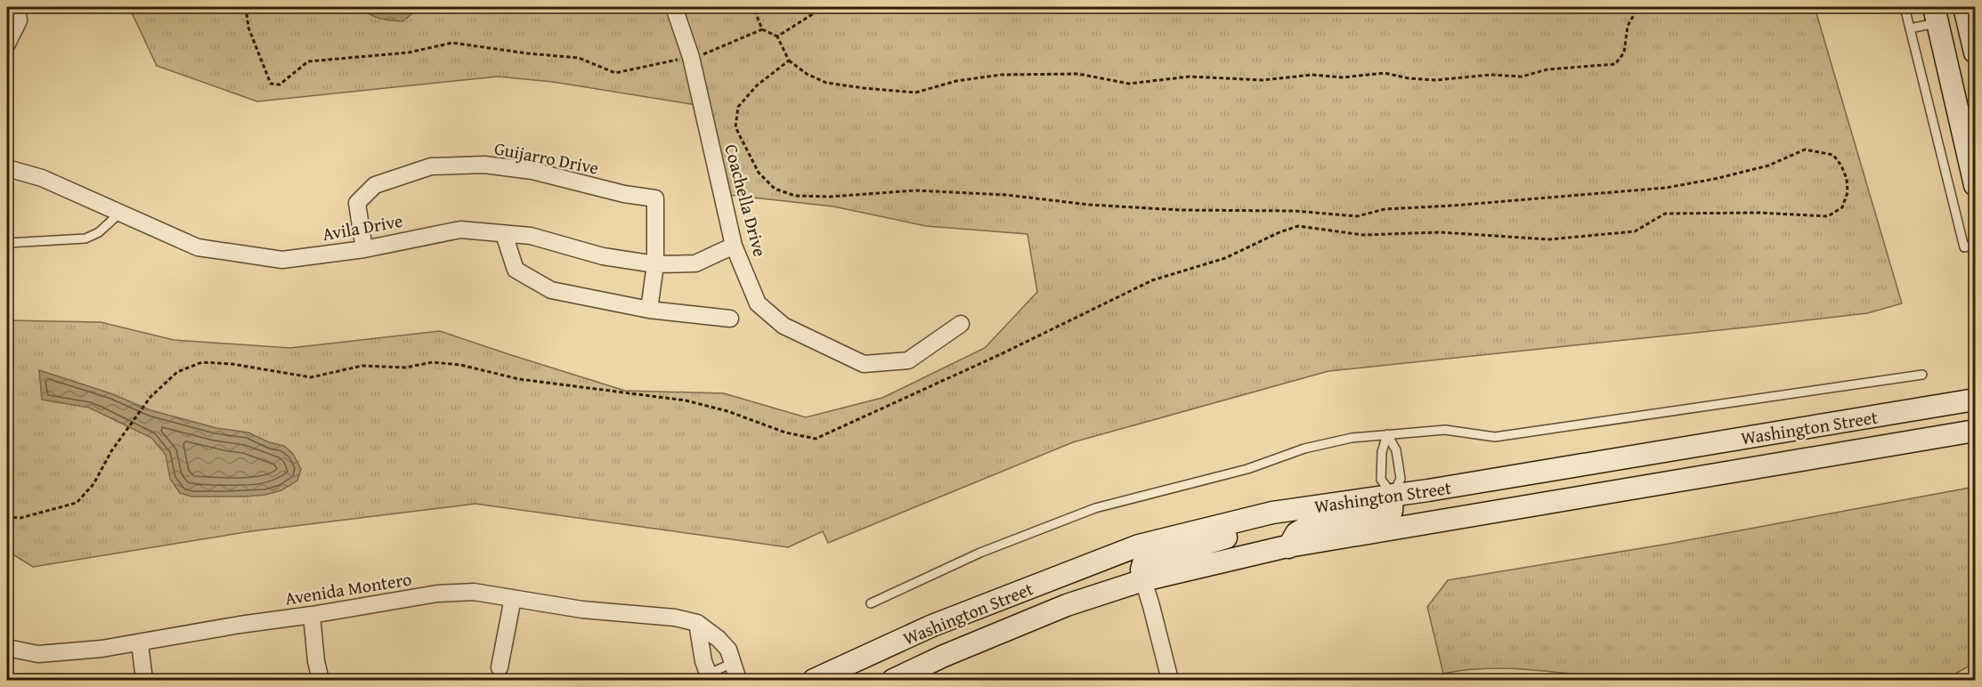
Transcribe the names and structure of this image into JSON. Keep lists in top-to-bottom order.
{
  "streets": {
    "main road": ["Washington Street"],
    "street": [
      "Guijarro Drive",
      "Coachella Drive",
      "Avila Drive",
      "Avenida Montero"
    ]
  },
  "crossings": [
    ["Guijarro Drive", "Avila Drive"],
    ["Coachella Drive", "Avila Drive"]
  ]
}
